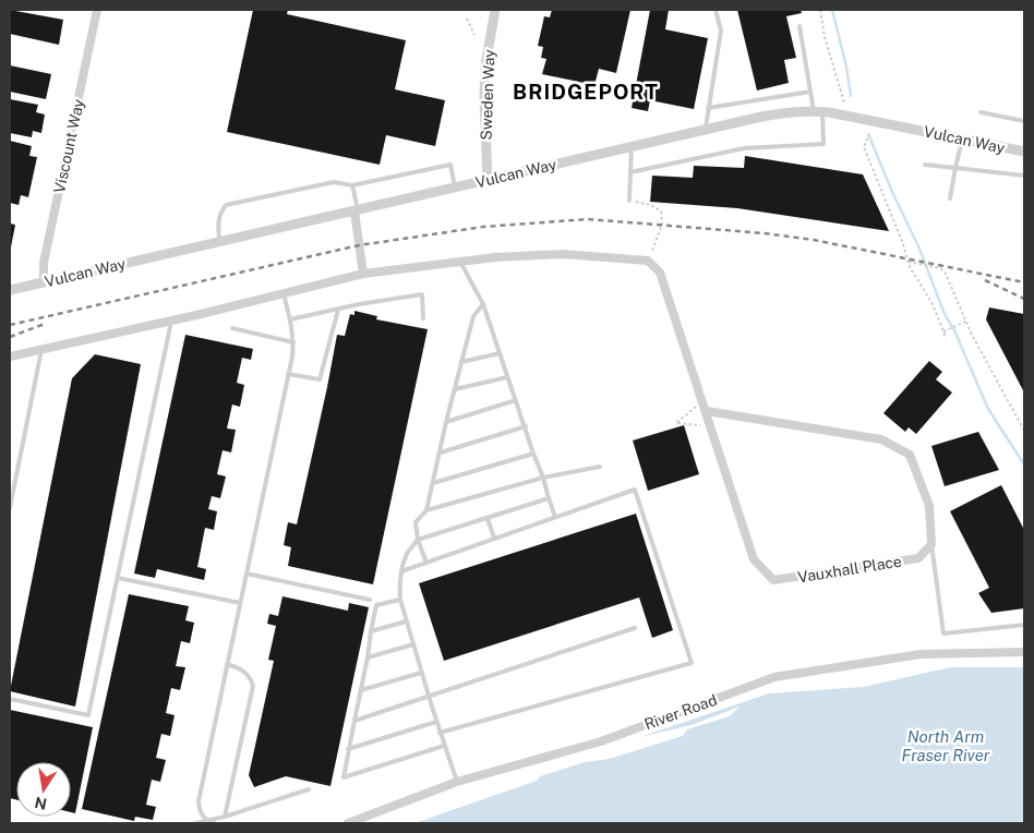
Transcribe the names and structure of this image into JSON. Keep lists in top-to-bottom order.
{
  "streets": {
    "street": [
      "Sweden Way",
      "Vulcan Way",
      "Viscount Way",
      "Vauxhall Place",
      "River Road"
    ]
  },
  "crossings": [
    ["Sweden Way", "Vulcan Way"],
    ["Vulcan Way", "Viscount Way"]
  ],
  "districts": ["BRIDGEPORT"],
  "water": ["North Arm Fraser River"],
  "north": "bottom"
}
